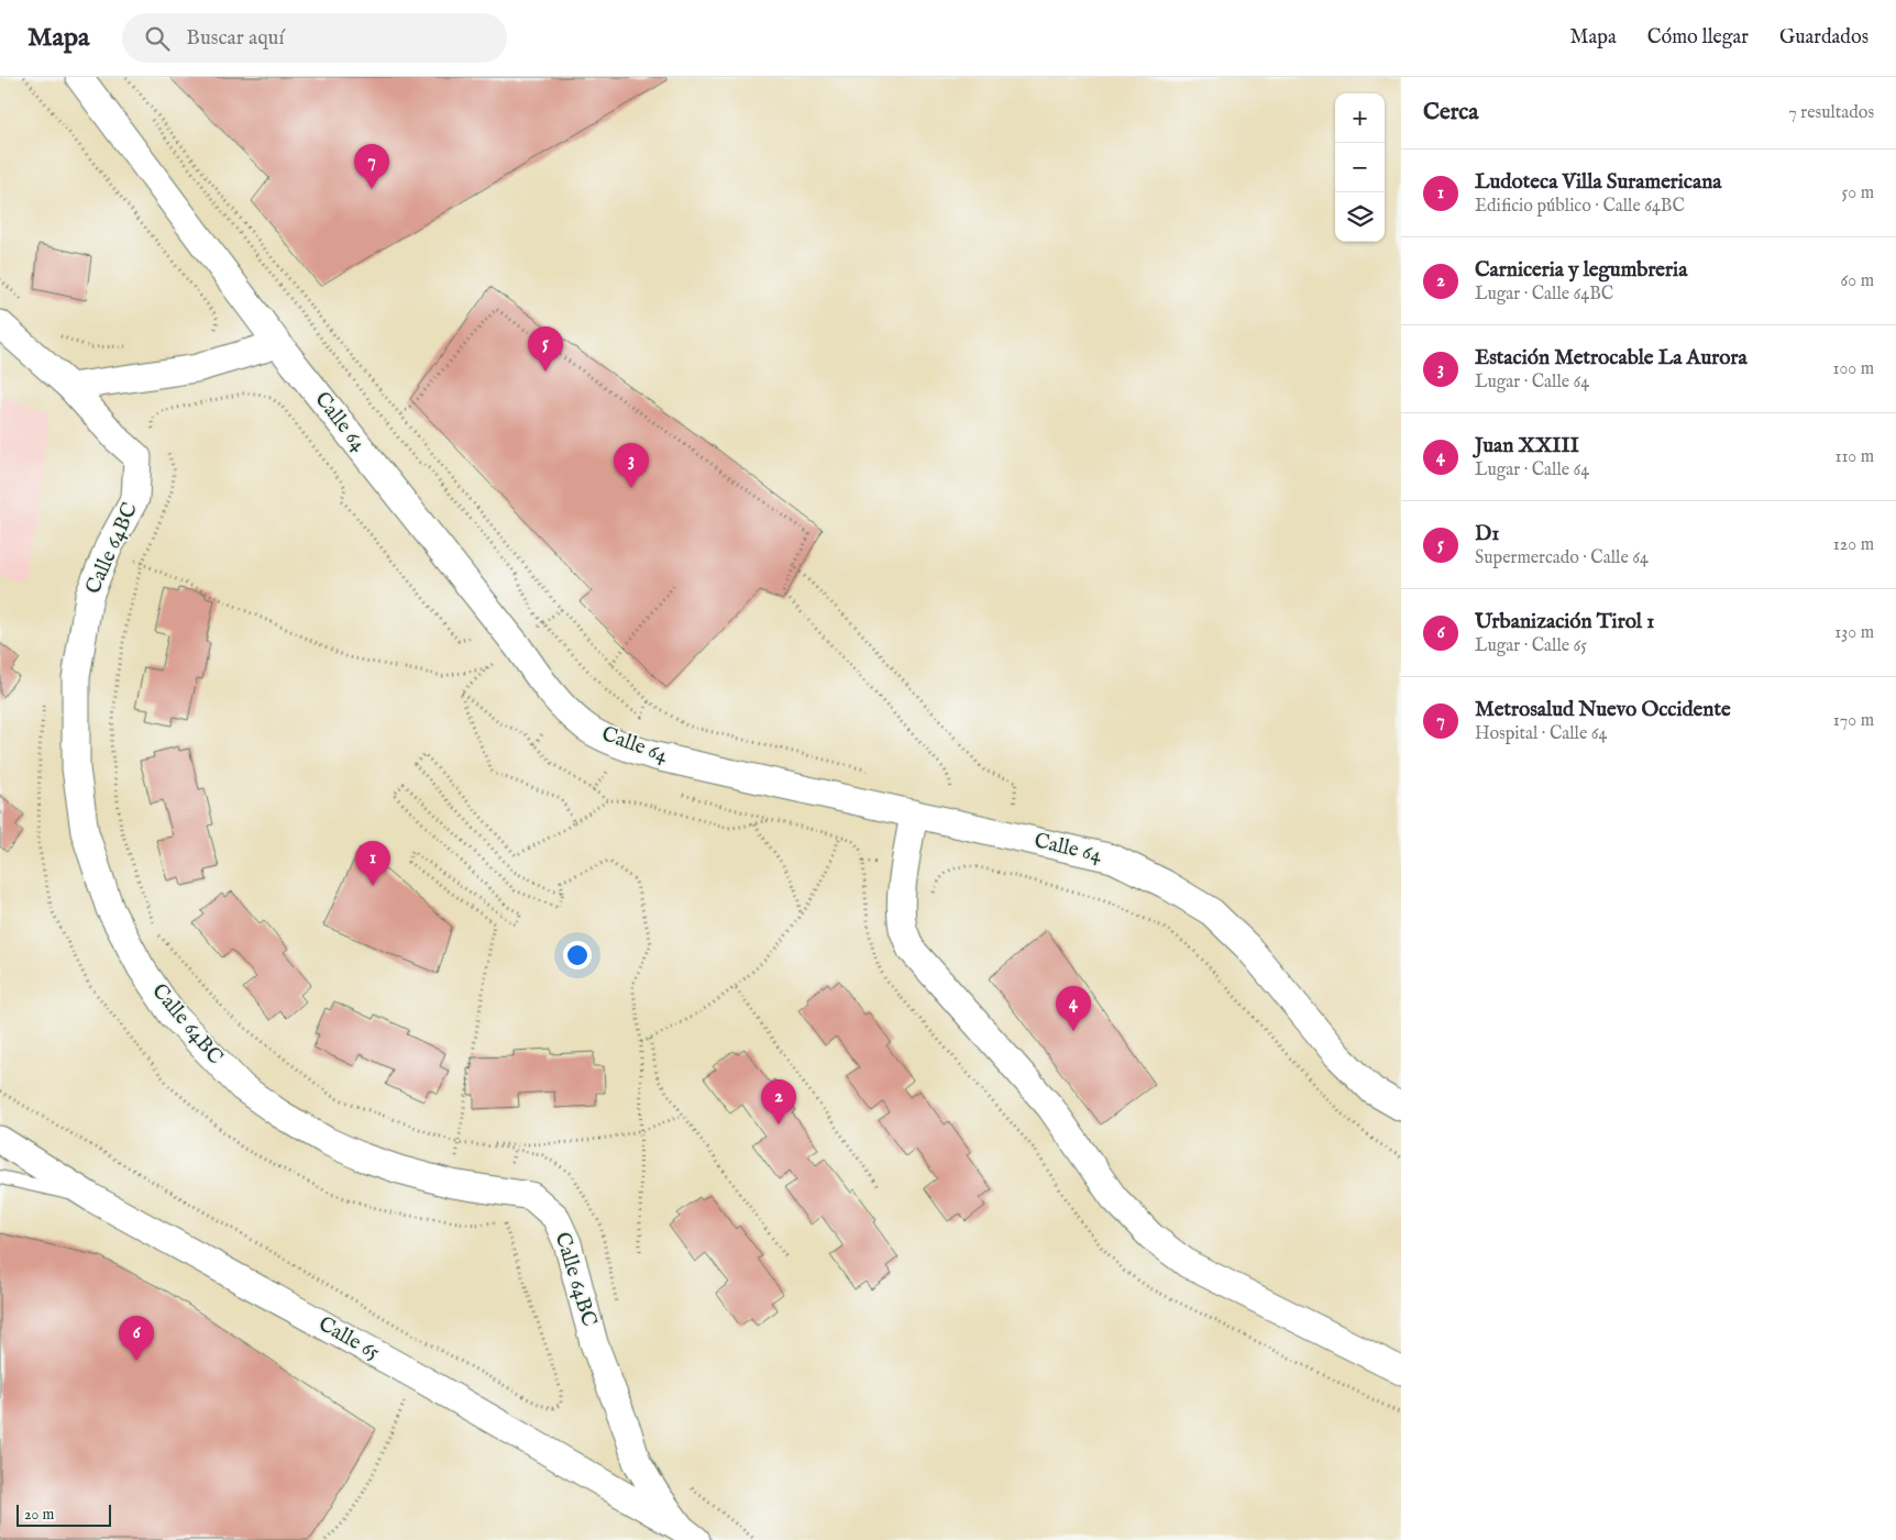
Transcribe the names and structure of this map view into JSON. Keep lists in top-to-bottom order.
{
  "streets": {
    "street": ["Calle 64", "Calle 64BC", "Calle 65"]
  },
  "crossings": [
    ["Calle 64BC", "Calle 65"]
  ],
  "scale_bar": "20 m",
  "page": {
    "header": "Mapa",
    "search": "Buscar aquí",
    "nav": ["Mapa", "Cómo llegar", "Guardados"],
    "heading": ["Cerca", "7 resultados"],
    "map_buttons": ["+", "−"],
    "pins": [
      "7",
      "5",
      "3",
      "1",
      "4",
      "2",
      "6"
    ],
    "list": [
      {
        "mark": "1",
        "name": "Ludoteca Villa Suramericana",
        "note": "Edificio público · Calle 64BC",
        "value": "50 m"
      },
      {
        "mark": "2",
        "name": "Carniceria y legumbreria",
        "note": "Lugar · Calle 64BC",
        "value": "60 m"
      },
      {
        "mark": "3",
        "name": "Estación Metrocable La Aurora",
        "note": "Lugar · Calle 64",
        "value": "100 m"
      },
      {
        "mark": "4",
        "name": "Juan XXIII",
        "note": "Lugar · Calle 64",
        "value": "110 m"
      },
      {
        "mark": "5",
        "name": "D1",
        "note": "Supermercado · Calle 64",
        "value": "120 m"
      },
      {
        "mark": "6",
        "name": "Urbanización Tirol 1",
        "note": "Lugar · Calle 65",
        "value": "130 m"
      },
      {
        "mark": "7",
        "name": "Metrosalud Nuevo Occidente",
        "note": "Hospital · Calle 64",
        "value": "170 m"
      }
    ],
    "scale": "20 m"
  }
}
